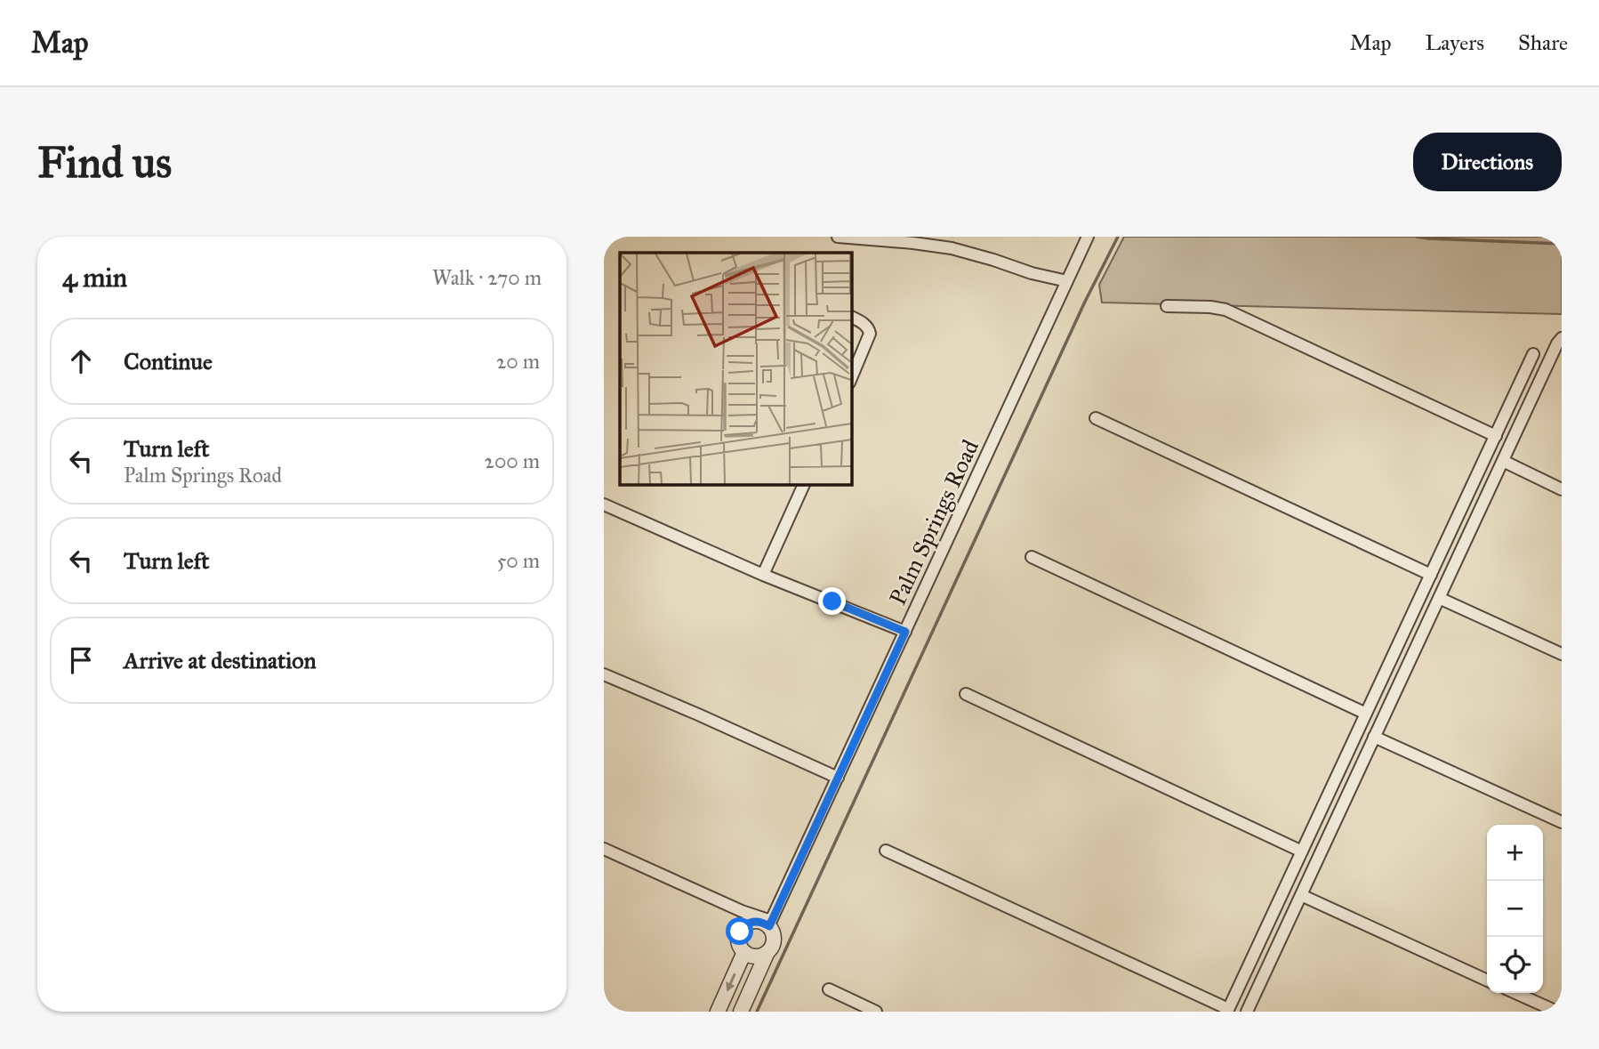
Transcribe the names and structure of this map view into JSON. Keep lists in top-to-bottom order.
{
  "streets": {
    "street": ["Palm Springs Road"]
  },
  "page": {
    "header": "Map",
    "nav": ["Map", "Layers", "Share"],
    "buttons": "Directions",
    "title": "Find us",
    "heading": ["4 min", "Walk · 270 m"],
    "list": [
      ["Continue", "20 m"],
      ["Turn left", "Palm Springs Road", "200 m"],
      ["Turn left", "50 m"],
      "Arrive at destination"
    ],
    "map_buttons": ["+", "−"]
  }
}
